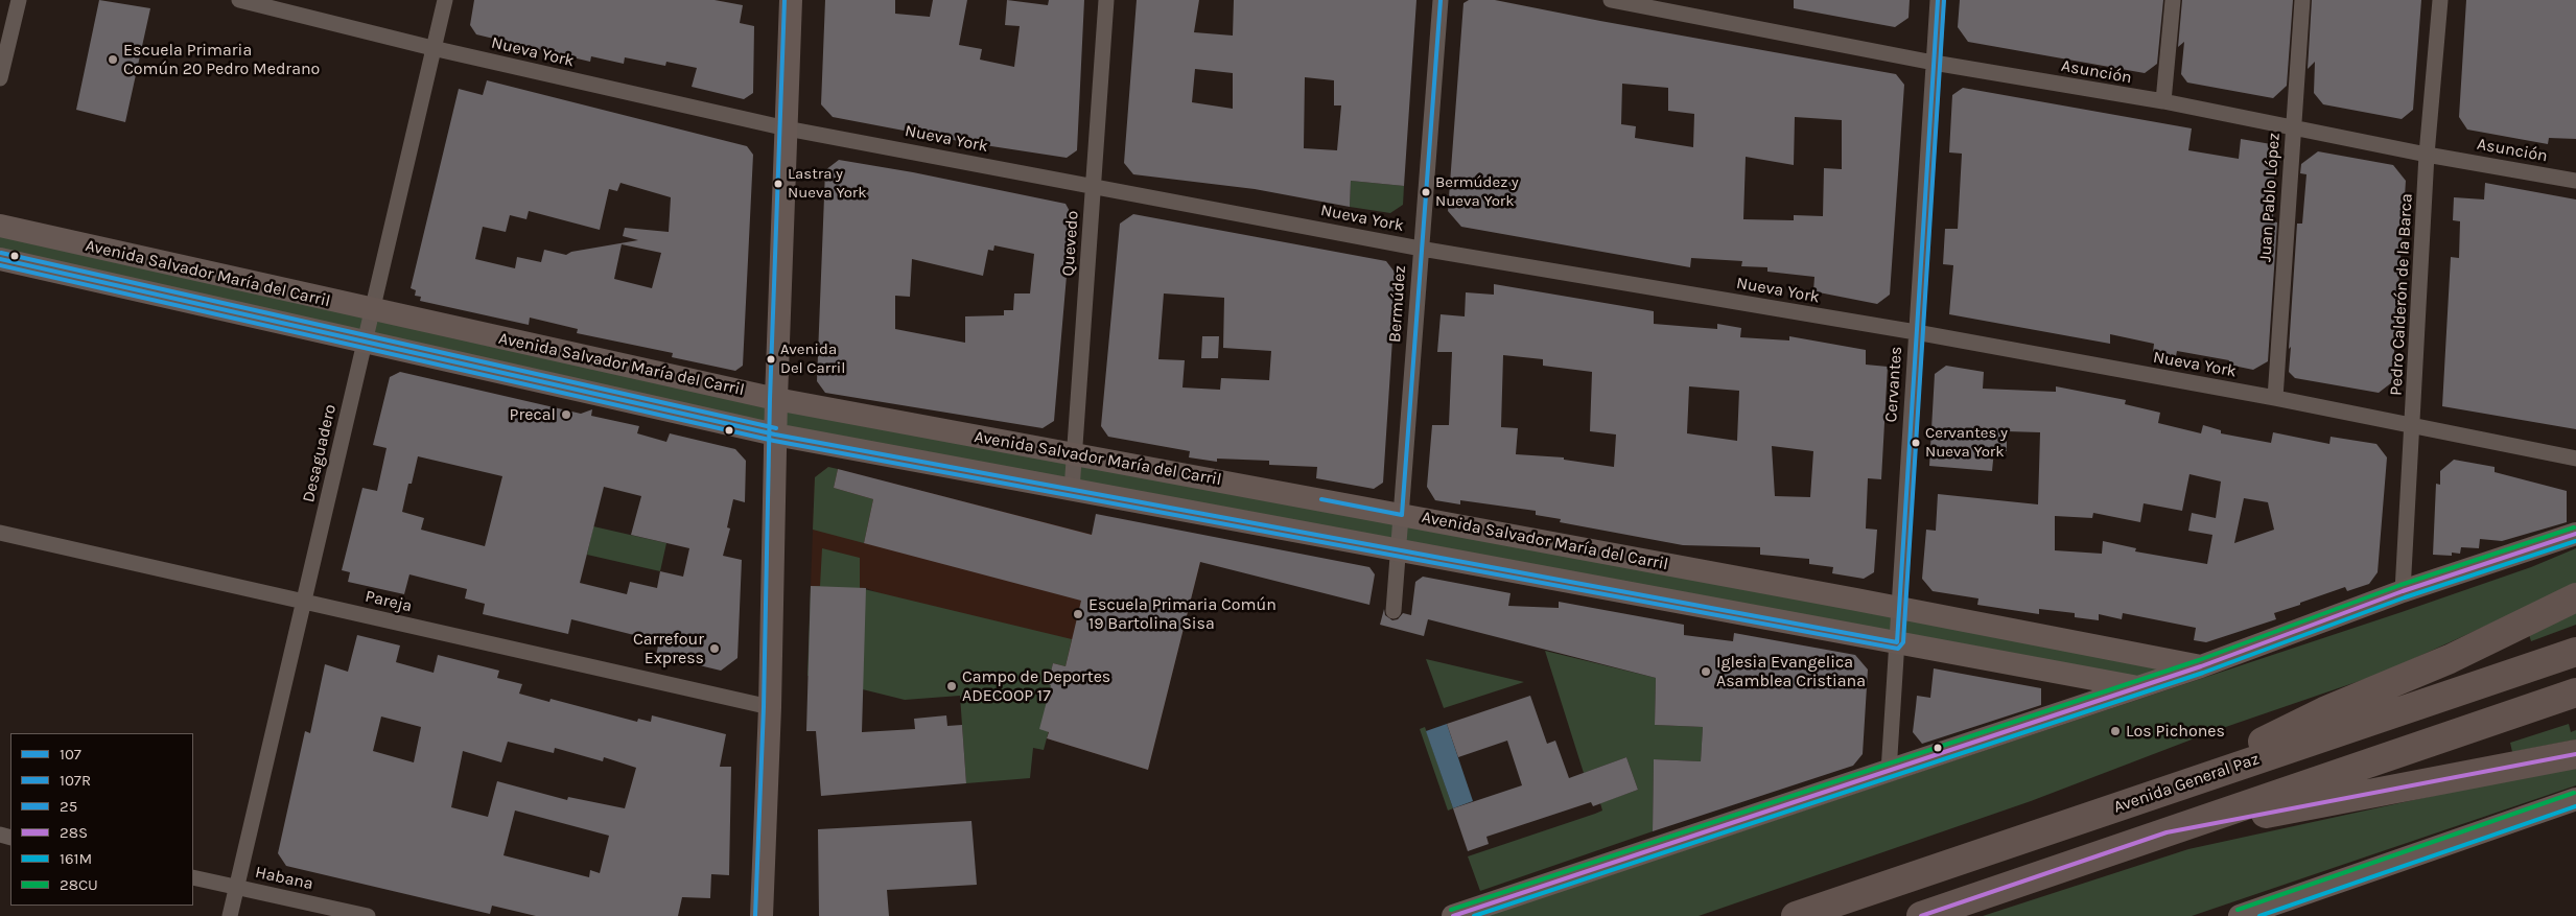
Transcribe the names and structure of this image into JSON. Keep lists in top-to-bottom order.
{
  "streets": {
    "highway": ["Avenida General Paz"],
    "street": [
      "Nueva York",
      "Asunción",
      "Juan Pablo López",
      "Quevedo",
      "Avenida Salvador María del Carril",
      "Pedro Calderón de la Barca",
      "Bermúdez",
      "Cervantes",
      "Desaguadero",
      "Pareja",
      "Habana"
    ]
  },
  "crossings": [
    ["Nueva York", "Juan Pablo López"],
    ["Nueva York", "Quevedo"],
    ["Nueva York", "Pedro Calderón de la Barca"],
    ["Nueva York", "Bermúdez"],
    ["Nueva York", "Cervantes"],
    ["Nueva York", "Desaguadero"],
    ["Asunción", "Juan Pablo López"],
    ["Asunción", "Pedro Calderón de la Barca"],
    ["Asunción", "Cervantes"],
    ["Quevedo", "Avenida Salvador María del Carril"],
    ["Avenida Salvador María del Carril", "Bermúdez"],
    ["Avenida Salvador María del Carril", "Cervantes"],
    ["Avenida Salvador María del Carril", "Desaguadero"],
    ["Desaguadero", "Pareja"],
    ["Desaguadero", "Habana"]
  ],
  "places": [
    "Escuela Primaria Común 20 Pedro Medrano",
    "Lastra y Nueva York",
    "Bermúdez y Nueva York",
    "Avenida Del Carril",
    "Precal",
    "Cervantes y Nueva York",
    "Escuela Primaria Común 19 Bartolina Sisa",
    "Carrefour Express",
    "Iglesia Evangelica Asamblea Cristiana",
    "Campo de Deportes ADECOOP 17",
    "Los Pichones"
  ],
  "lines": [
    "transit line 107",
    "transit line 107R",
    "transit line 25",
    "transit line 28CU",
    "transit line 28S",
    "transit line 161M"
  ],
  "legend": [
    "107",
    "107R",
    "25",
    "28S",
    "161M",
    "28CU"
  ]
}
